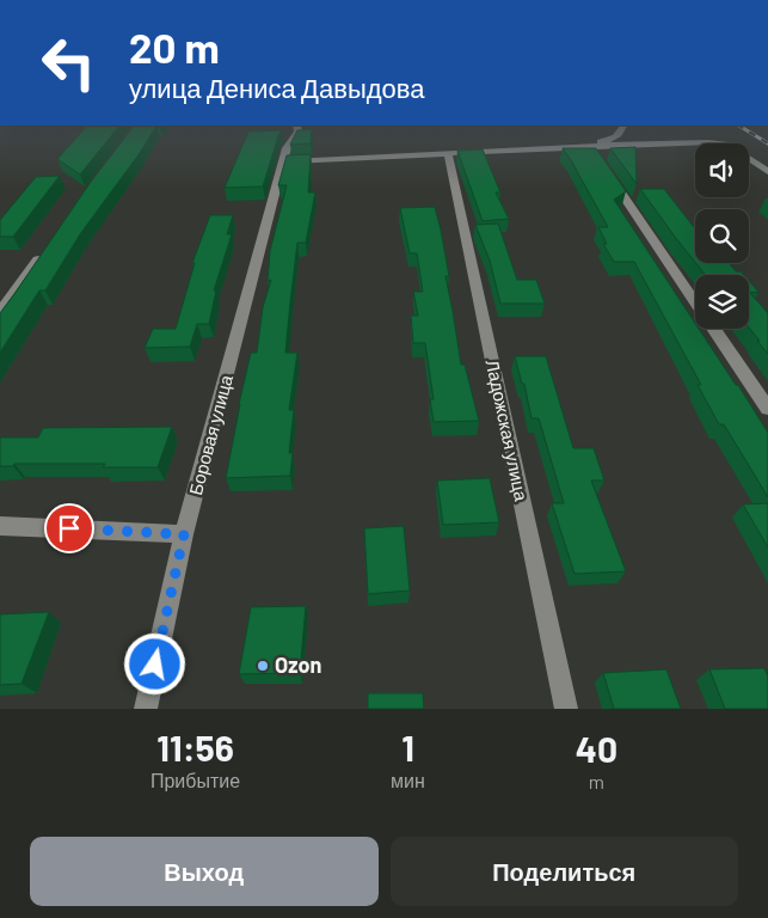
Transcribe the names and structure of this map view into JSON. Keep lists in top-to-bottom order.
{
  "streets": {
    "street": ["Ладожская улица", "Боровая улица"]
  },
  "places": ["Ozon"],
  "page": {
    "turn": ["20 m", "улица Дениса Давыдова"],
    "eta": [
      "11:56",
      "Прибытие",
      "1",
      "мин",
      "40",
      "m"
    ],
    "buttons": ["Выход", "Поделиться"]
  }
}
